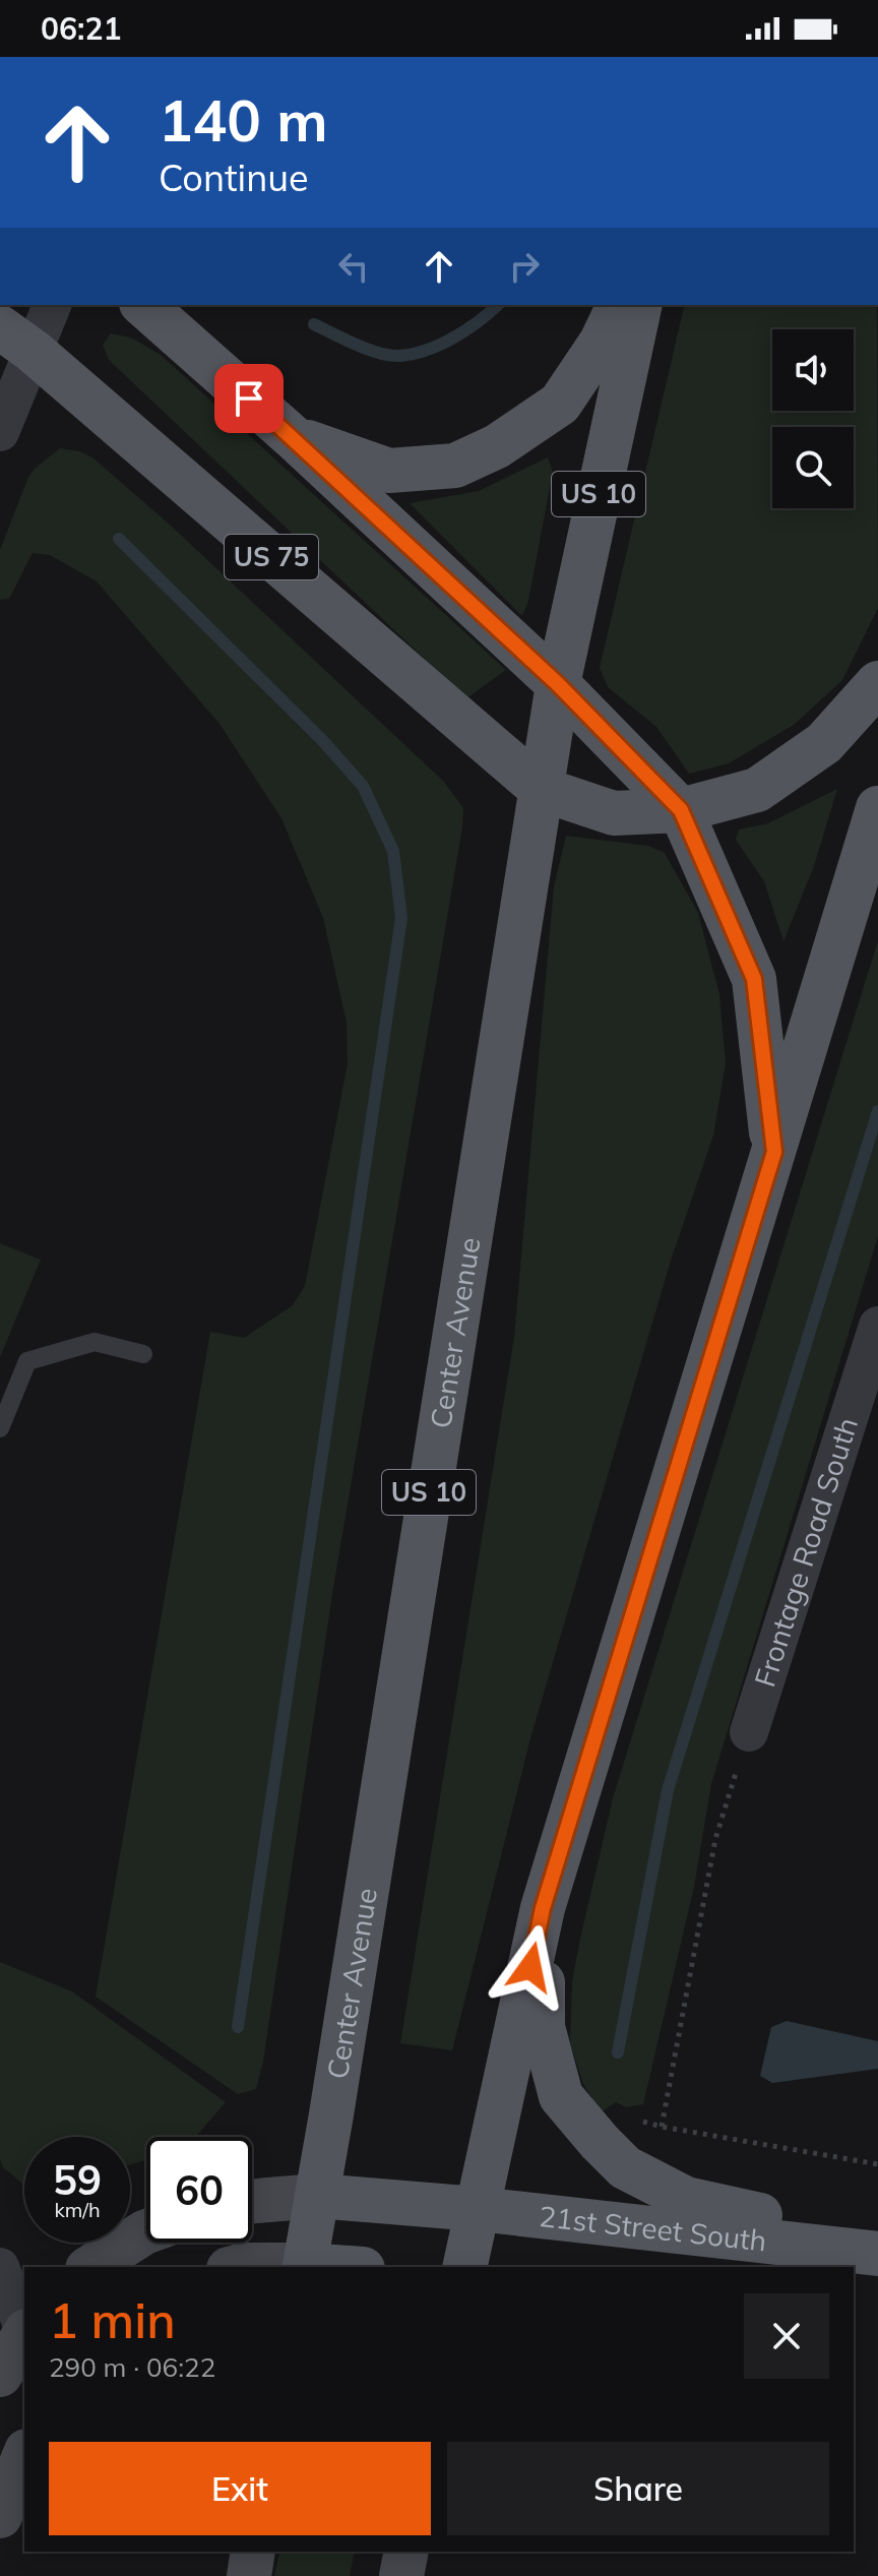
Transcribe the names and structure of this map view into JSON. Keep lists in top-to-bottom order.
{
  "streets": {
    "main road": [
      "US 10",
      "US 75",
      "Center Avenue",
      "21st Street South"
    ],
    "street": ["Frontage Road South"]
  },
  "crossings": [
    ["US 10", "Center Avenue"],
    ["US 75", "Center Avenue"],
    ["Center Avenue", "21st Street South"]
  ],
  "page": {
    "status": "06:21",
    "turn": ["140 m", "Continue"],
    "speed": "59 km/h",
    "limit": "60",
    "heading": ["1 min", "290 m · 06:22"],
    "buttons": ["Exit", "Share"]
  }
}
